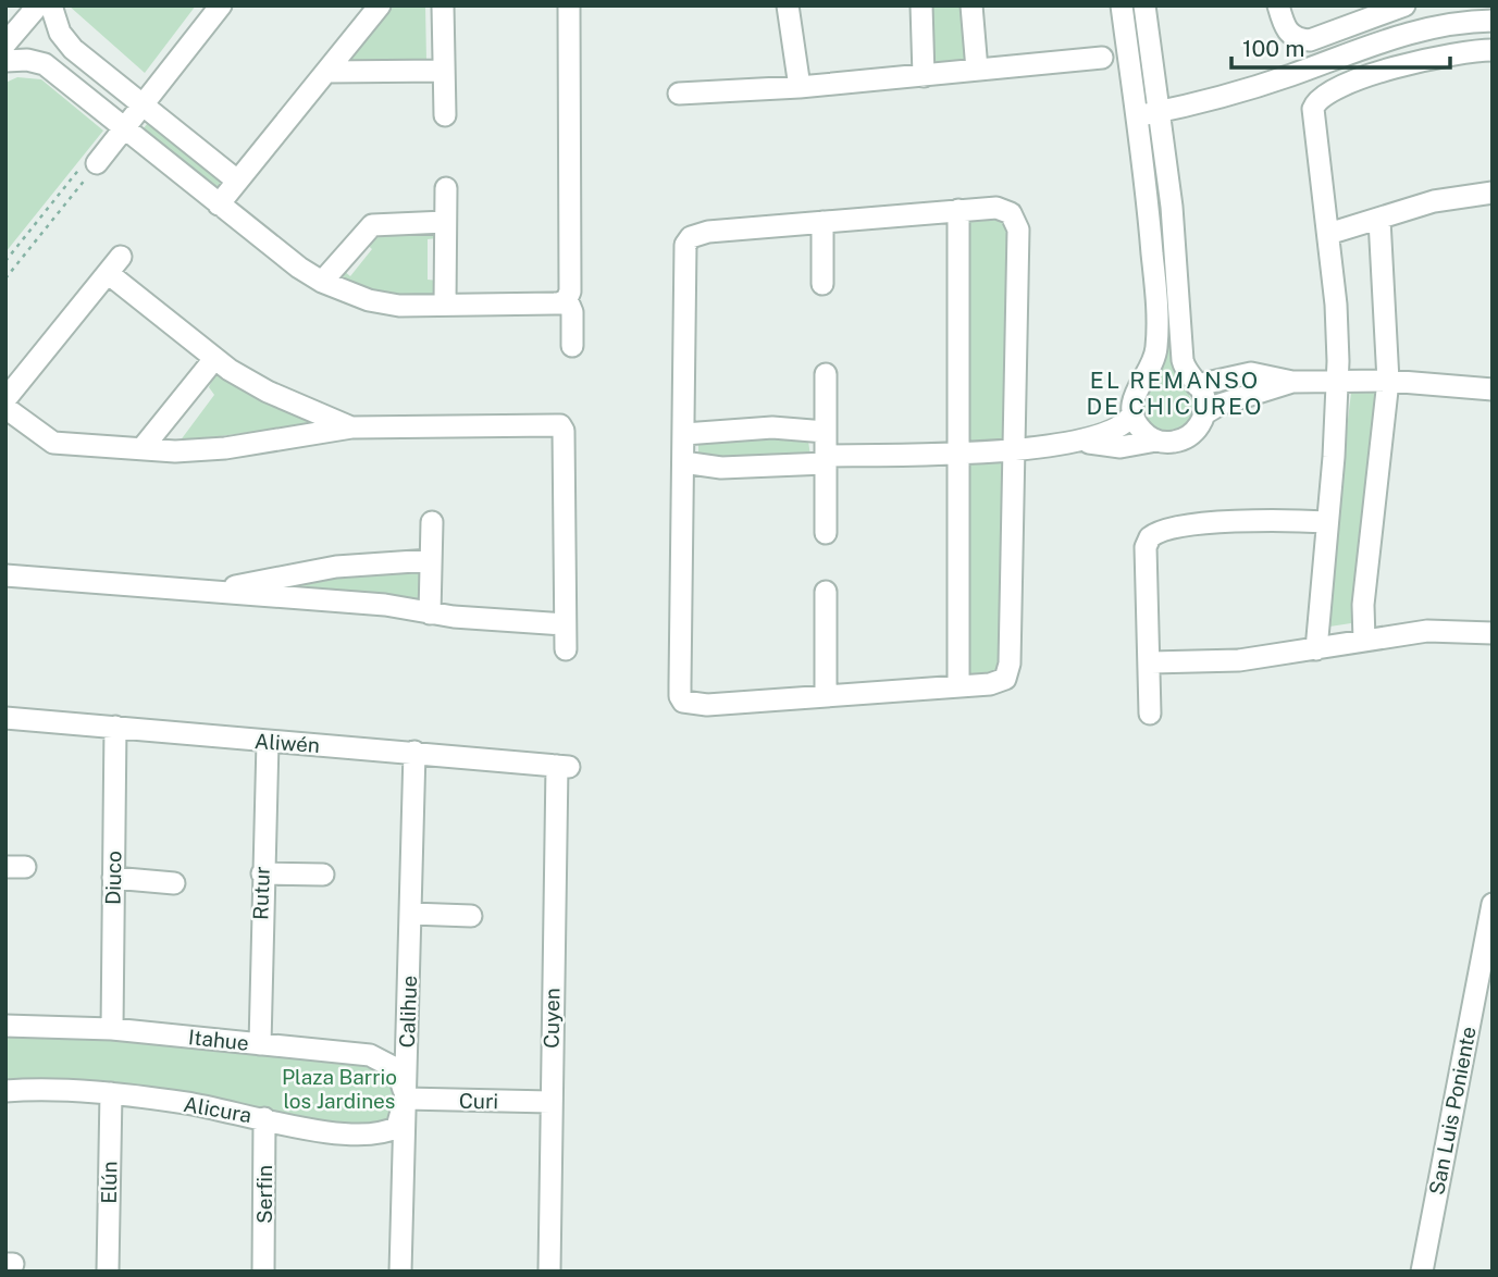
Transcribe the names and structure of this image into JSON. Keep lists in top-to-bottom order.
{
  "streets": {
    "street": [
      "Aliwén",
      "Diuco",
      "Rutur",
      "Calihue",
      "Cuyen",
      "Itahue",
      "Curi",
      "Alicura",
      "San Luis Poniente",
      "Elún",
      "Serfin"
    ]
  },
  "crossings": [
    ["Aliwén", "Diuco"],
    ["Aliwén", "Rutur"],
    ["Aliwén", "Calihue"],
    ["Aliwén", "Cuyen"],
    ["Diuco", "Itahue"],
    ["Rutur", "Itahue"],
    ["Calihue", "Itahue"],
    ["Calihue", "Curi"],
    ["Calihue", "Alicura"],
    ["Cuyen", "Curi"],
    ["Itahue", "Curi"],
    ["Itahue", "Alicura"],
    ["Curi", "Alicura"],
    ["Alicura", "Elún"],
    ["Alicura", "Serfin"]
  ],
  "districts": ["EL REMANSO DE CHICUREO"],
  "parks": ["Plaza Barrio los Jardines"],
  "scale_bar": "100 m"
}
